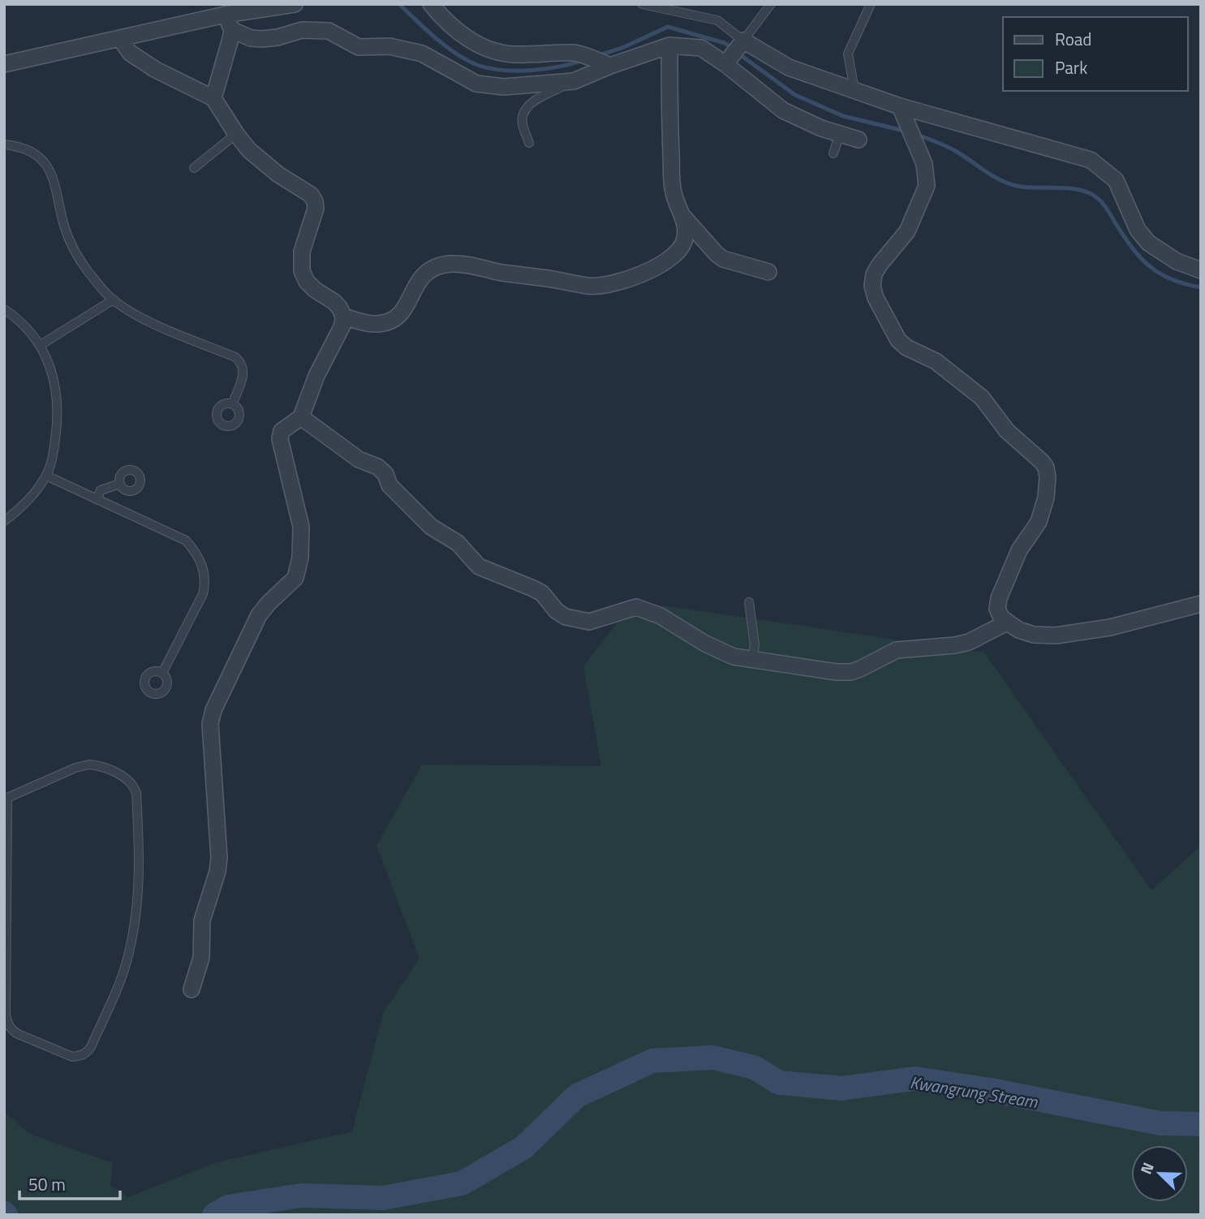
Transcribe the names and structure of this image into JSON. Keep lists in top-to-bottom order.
{
  "water": ["Kwangrung Stream"],
  "legend": ["Road", "Park"],
  "scale_bar": "50 m",
  "north": "top left"
}
